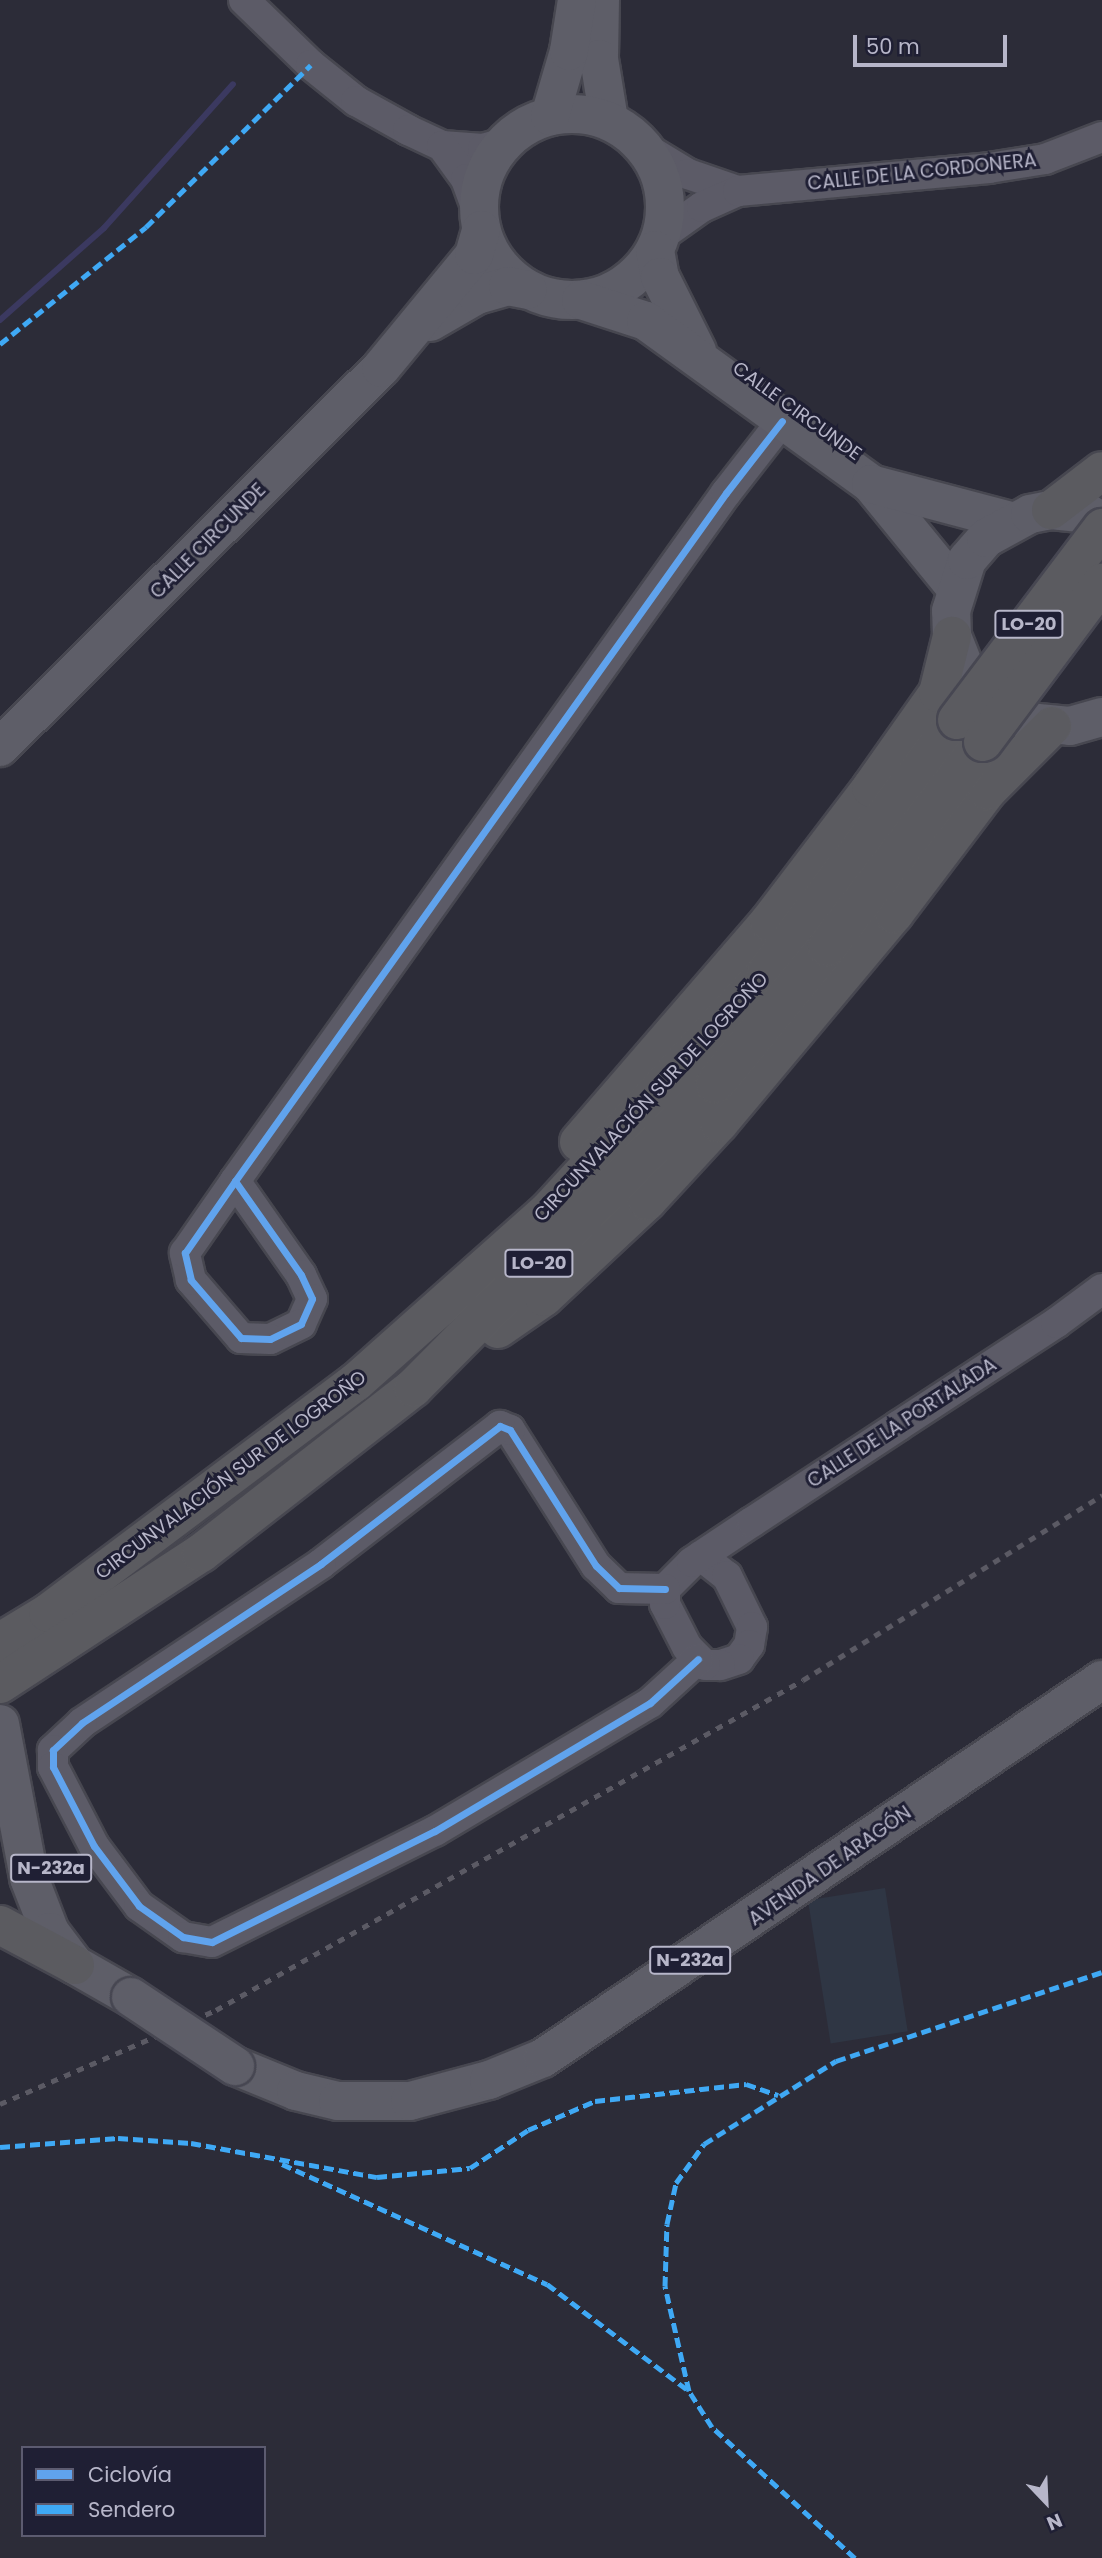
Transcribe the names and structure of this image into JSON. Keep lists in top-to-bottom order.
{
  "streets": {
    "highway": ["LO-20", "CIRCUNVALACIÓN SUR DE LOGROÑO"],
    "main road": ["CALLE CIRCUNDE", "AVENIDA DE ARAGÓN", "N-232a"],
    "street": ["CALLE DE LA CORDONERA", "CALLE DE LA PORTALADA"]
  },
  "crossings": [
    ["CALLE DE LA CORDONERA", "CALLE CIRCUNDE"]
  ],
  "legend": ["Ciclovía", "Sendero"],
  "scale_bar": "50 m",
  "north": "bottom right"
}
